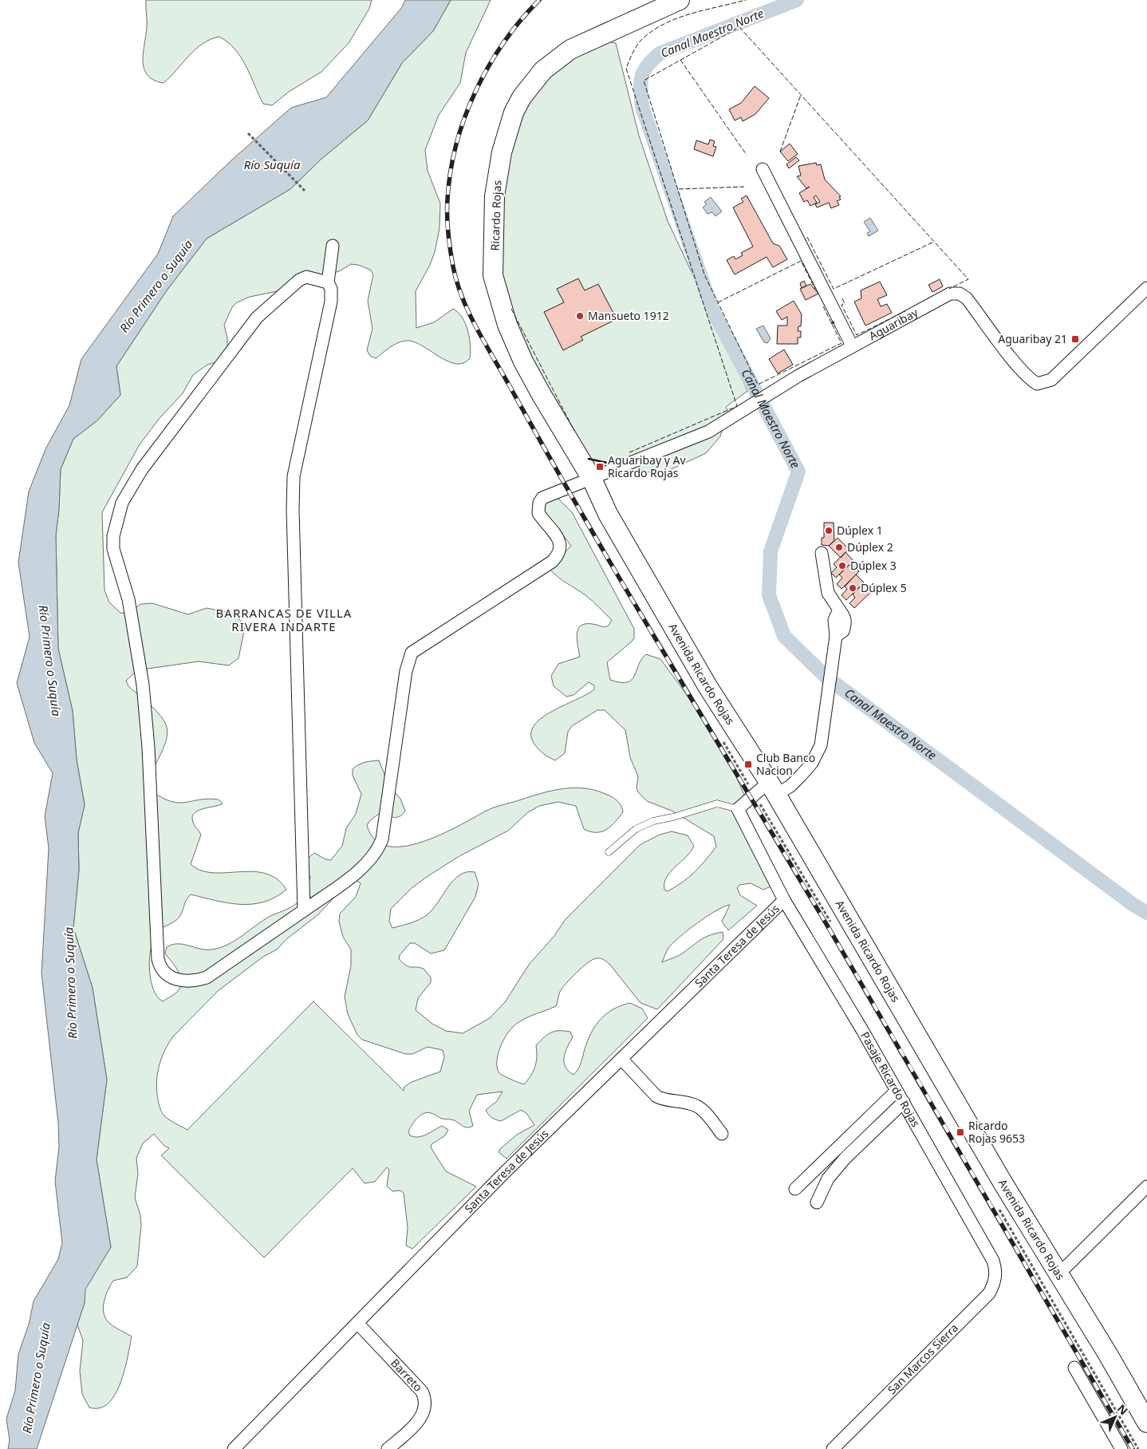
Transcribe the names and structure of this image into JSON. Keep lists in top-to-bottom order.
{
  "streets": {
    "main road": ["Ricardo Rojas", "Avenida Ricardo Rojas"],
    "street": [
      "Aguaribay",
      "Santa Teresa de Jesús",
      "Pasaje Ricardo Rojas",
      "San Marcos Sierra",
      "Barreto"
    ]
  },
  "crossings": [
    ["Ricardo Rojas", "Aguaribay"],
    ["Ricardo Rojas", "Avenida Ricardo Rojas"],
    ["Aguaribay", "Avenida Ricardo Rojas"],
    ["Santa Teresa de Jesús", "Pasaje Ricardo Rojas"],
    ["Santa Teresa de Jesús", "Barreto"],
    ["Pasaje Ricardo Rojas", "San Marcos Sierra"]
  ],
  "districts": ["BARRANCAS DE VILLA RIVERA INDARTE"],
  "water": ["Canal Maestro Norte", "Río Suquía", "Río Primero o Suquía"],
  "places": {
    "other": [
      "Mansueto 1912",
      "Dúplex 1",
      "Dúplex 2",
      "Dúplex 3",
      "Dúplex 5"
    ],
    "transit": [
      "Aguaribay 21",
      "Aguaribay y Av Ricardo Rojas",
      "Club Banco Nacion",
      "Ricardo Rojas 9653"
    ]
  },
  "north": "top right"
}
